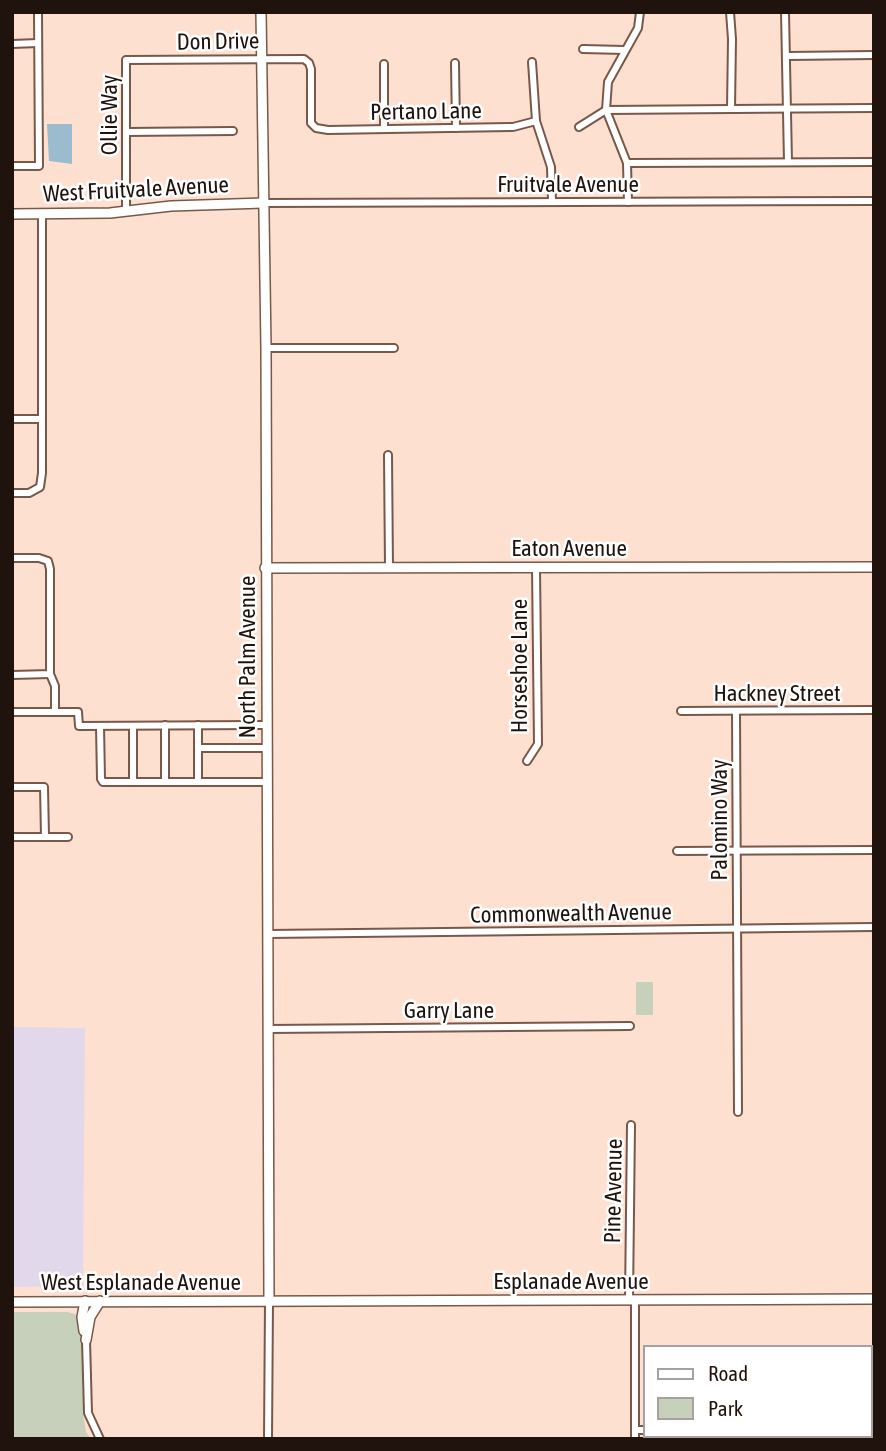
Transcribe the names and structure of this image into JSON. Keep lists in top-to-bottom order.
{
  "streets": {
    "street": [
      "Don Drive",
      "Pertano Lane",
      "Ollie Way",
      "Fruitvale Avenue",
      "West Fruitvale Avenue",
      "Eaton Avenue",
      "North Palm Avenue",
      "Horseshoe Lane",
      "Hackney Street",
      "Palomino Way",
      "Commonwealth Avenue",
      "Garry Lane",
      "Pine Avenue",
      "Esplanade Avenue",
      "West Esplanade Avenue"
    ]
  },
  "crossings": [
    ["Don Drive", "Pertano Lane"],
    ["Don Drive", "Ollie Way"],
    ["Don Drive", "North Palm Avenue"],
    ["Ollie Way", "West Fruitvale Avenue"],
    ["Fruitvale Avenue", "West Fruitvale Avenue"],
    ["Fruitvale Avenue", "North Palm Avenue"],
    ["West Fruitvale Avenue", "North Palm Avenue"],
    ["Eaton Avenue", "North Palm Avenue"],
    ["Eaton Avenue", "Horseshoe Lane"],
    ["North Palm Avenue", "Commonwealth Avenue"],
    ["North Palm Avenue", "Garry Lane"],
    ["North Palm Avenue", "Esplanade Avenue"],
    ["North Palm Avenue", "West Esplanade Avenue"],
    ["Hackney Street", "Palomino Way"],
    ["Palomino Way", "Commonwealth Avenue"],
    ["Pine Avenue", "Esplanade Avenue"],
    ["Esplanade Avenue", "West Esplanade Avenue"]
  ],
  "legend": ["Road", "Park"]
}
